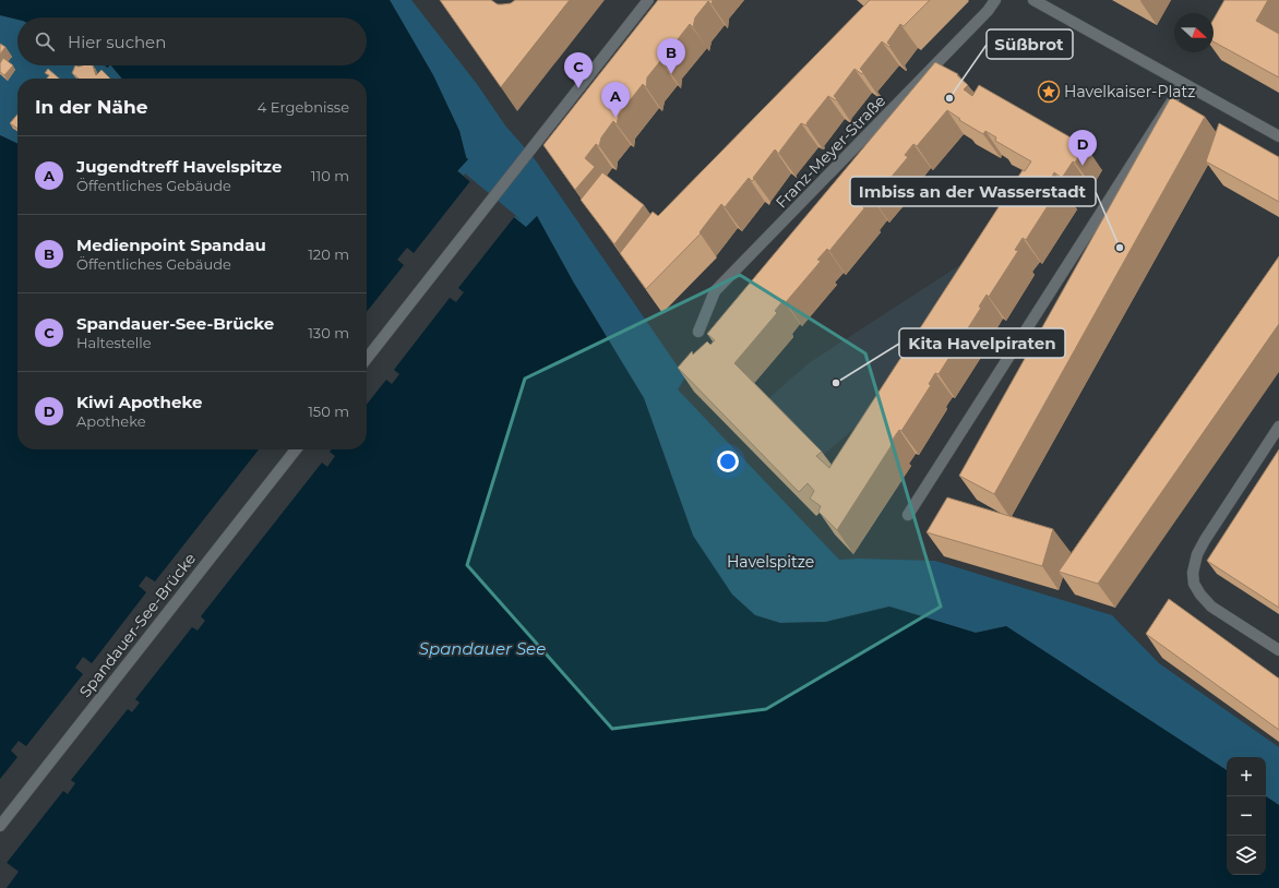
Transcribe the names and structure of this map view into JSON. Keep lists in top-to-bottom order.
{
  "streets": {
    "street": ["Franz-Meyer-Straße", "Spandauer-See-Brücke"]
  },
  "water": ["Spandauer See"],
  "parks": ["Havelspitze"],
  "places": {
    "place": ["Havelkaiser-Platz"],
    "other": ["Süßbrot", "Imbiss an der Wasserstadt", "Kita Havelpiraten"]
  },
  "north": "right",
  "page": {
    "search": "Hier suchen",
    "pins": [
      "B",
      "C",
      "A",
      "D"
    ],
    "heading": ["In der Nähe", "4 Ergebnisse"],
    "list": [
      {
        "mark": "A",
        "name": "Jugendtreff Havelspitze",
        "note": "Öffentliches Gebäude",
        "value": "110 m"
      },
      {
        "mark": "B",
        "name": "Medienpoint Spandau",
        "note": "Öffentliches Gebäude",
        "value": "120 m"
      },
      {
        "mark": "C",
        "name": "Spandauer-See-Brücke",
        "note": "Haltestelle",
        "value": "130 m"
      },
      {
        "mark": "D",
        "name": "Kiwi Apotheke",
        "note": "Apotheke",
        "value": "150 m"
      }
    ],
    "map_buttons": ["+", "−"]
  }
}
